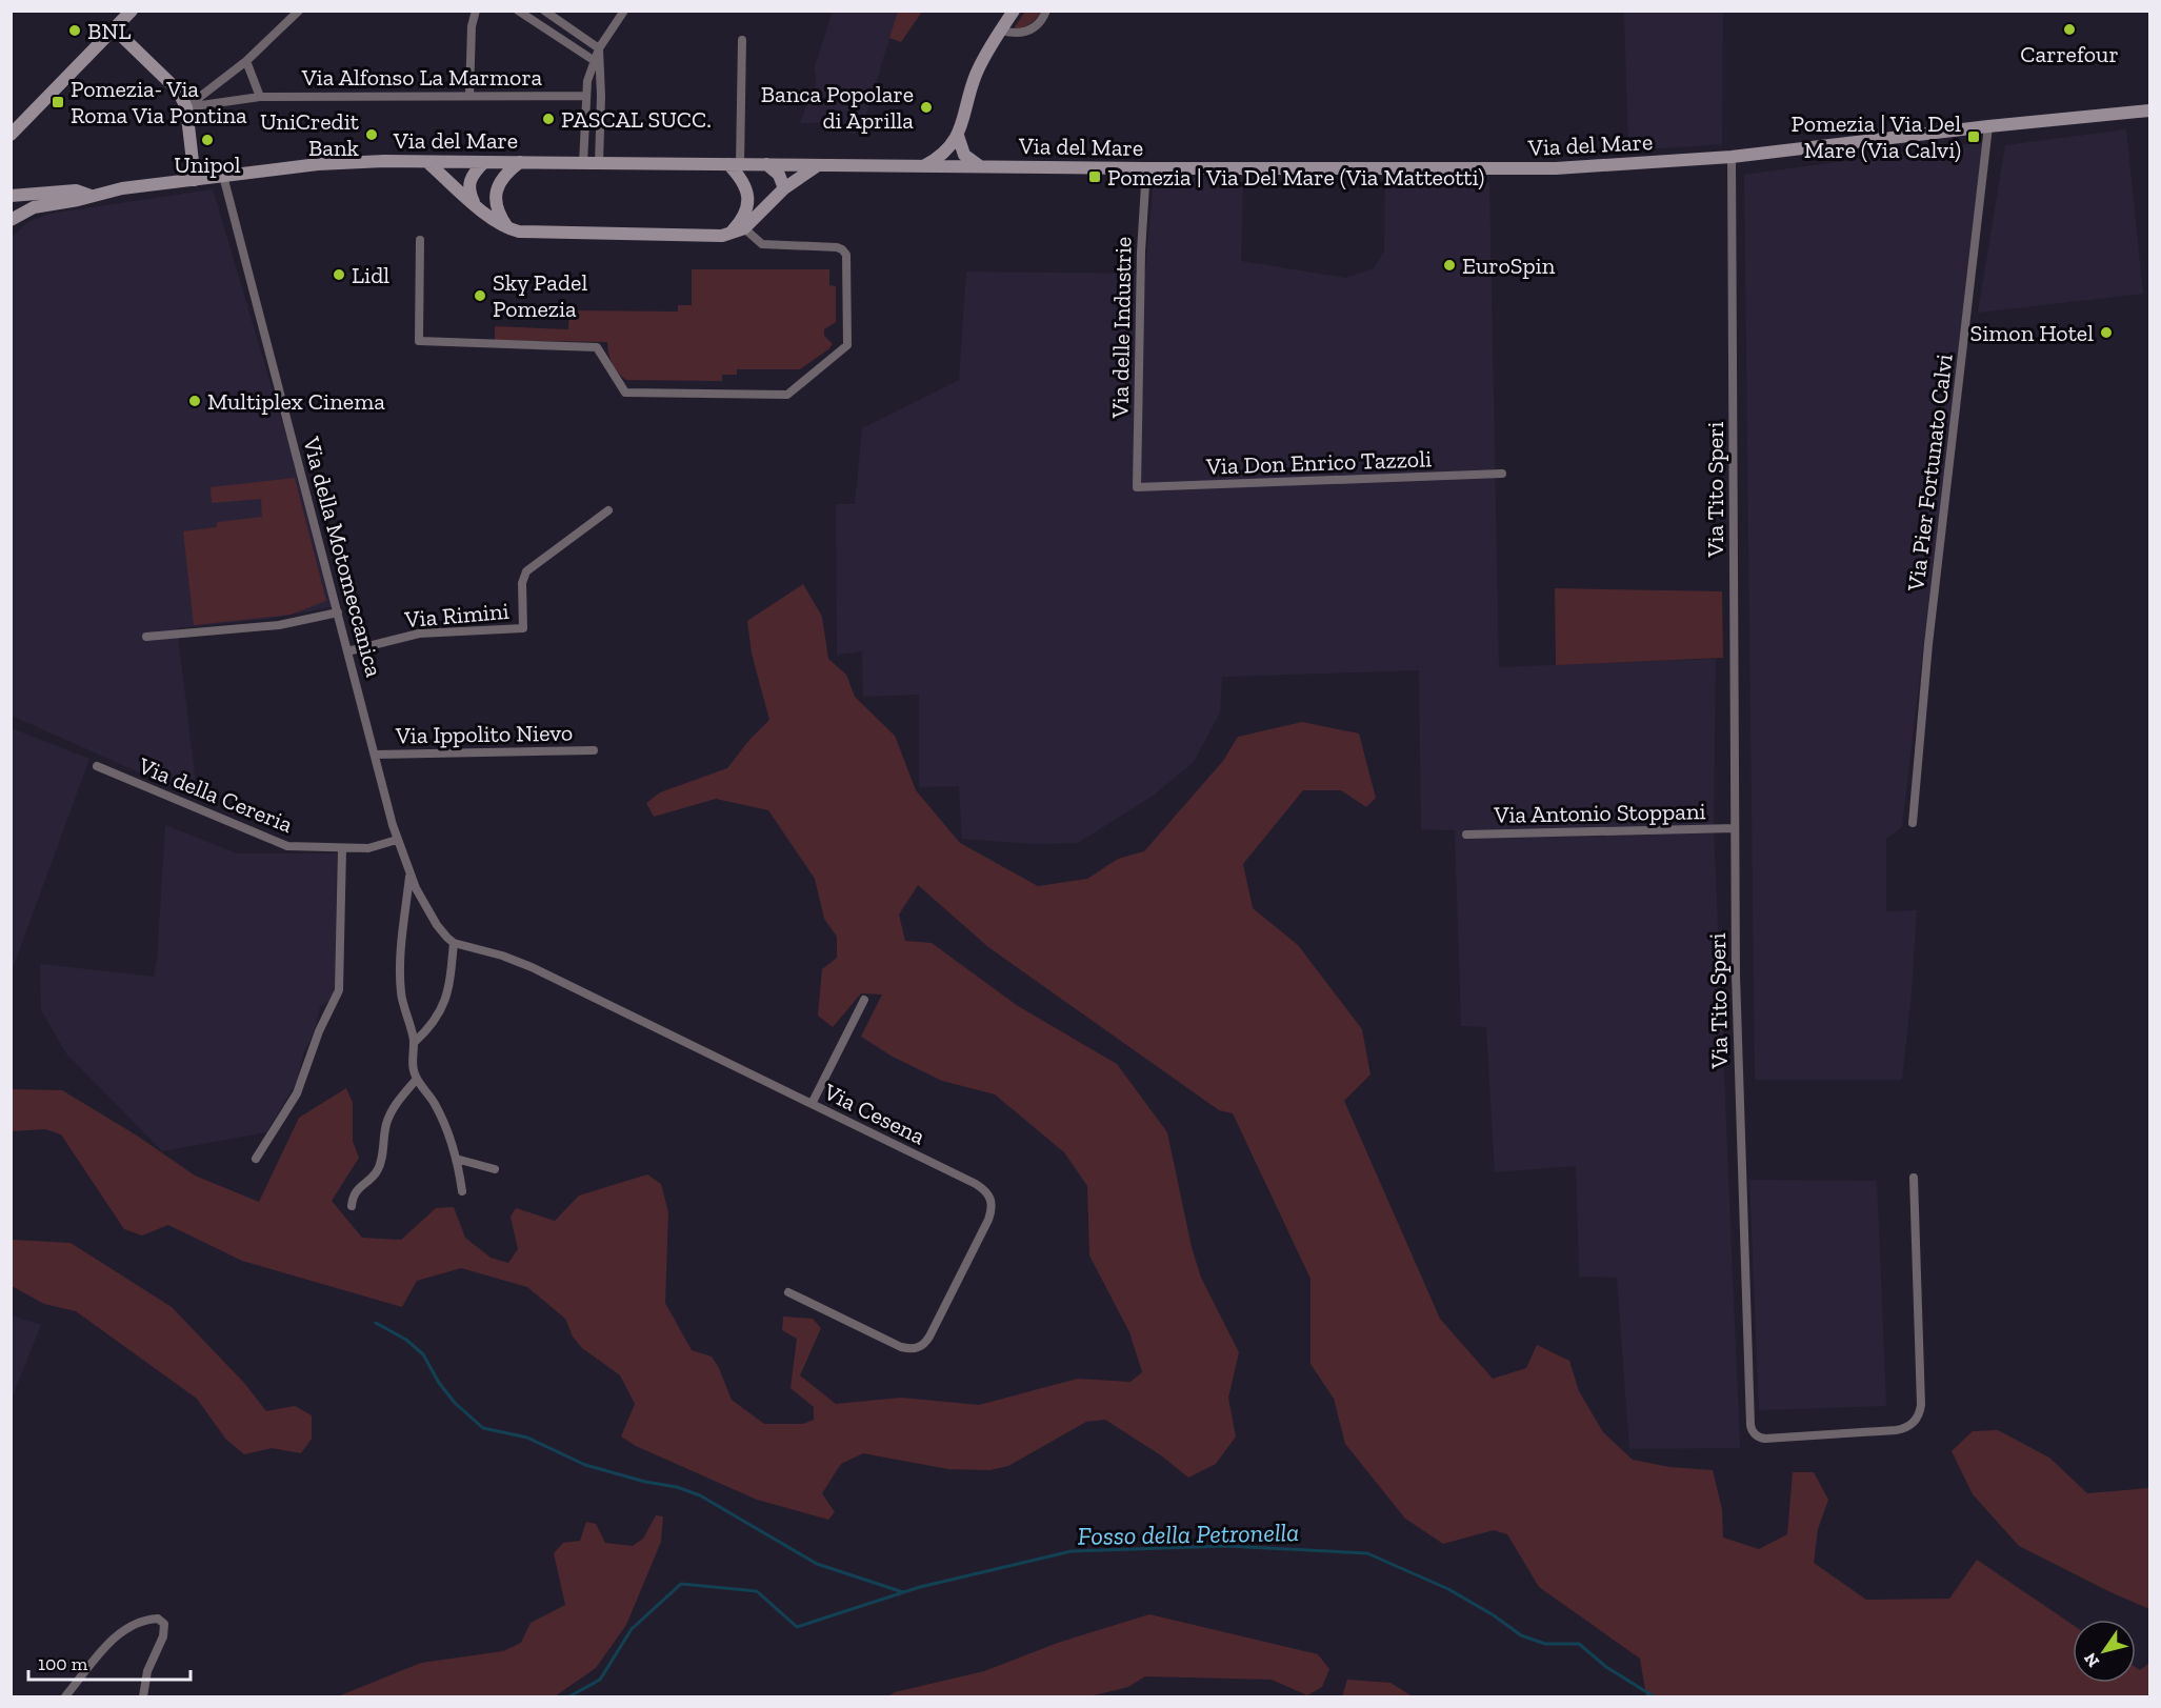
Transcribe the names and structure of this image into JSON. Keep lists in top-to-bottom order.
{
  "streets": {
    "main road": ["Via del Mare"],
    "street": [
      "Via Alfonso La Marmora",
      "Via delle Industrie",
      "Via Don Enrico Tazzoli",
      "Via Pier Fortunato Calvi",
      "Via Tito Speri",
      "Via della Motomeccanica",
      "Via Rimini",
      "Via Ippolito Nievo",
      "Via della Cereria",
      "Via Antonio Stoppani",
      "Via Cesena"
    ]
  },
  "crossings": [
    ["Via del Mare", "Via delle Industrie"],
    ["Via del Mare", "Via Pier Fortunato Calvi"],
    ["Via del Mare", "Via Tito Speri"],
    ["Via del Mare", "Via della Motomeccanica"],
    ["Via delle Industrie", "Via Don Enrico Tazzoli"],
    ["Via Tito Speri", "Via Antonio Stoppani"],
    ["Via della Motomeccanica", "Via Rimini"],
    ["Via della Motomeccanica", "Via Ippolito Nievo"],
    ["Via della Motomeccanica", "Via della Cereria"],
    ["Via della Motomeccanica", "Via Cesena"]
  ],
  "water": ["Fosso della Petronella"],
  "places": {
    "other": [
      "Carrefour",
      "BNL",
      "Banca Popolare di Aprilla",
      "PASCAL SUCC.",
      "UniCredit Bank",
      "Unipol",
      "EuroSpin",
      "Lidl",
      "Sky Padel Pomezia",
      "Simon Hotel",
      "Multiplex Cinema"
    ],
    "transit": ["Pomezia- Via Roma Via Pontina", "Pomezia | Via Del Mare (Via Calvi)", "Pomezia | Via Del Mare (Via Matteotti)"]
  },
  "scale_bar": "100 m",
  "north": "bottom left"
}
